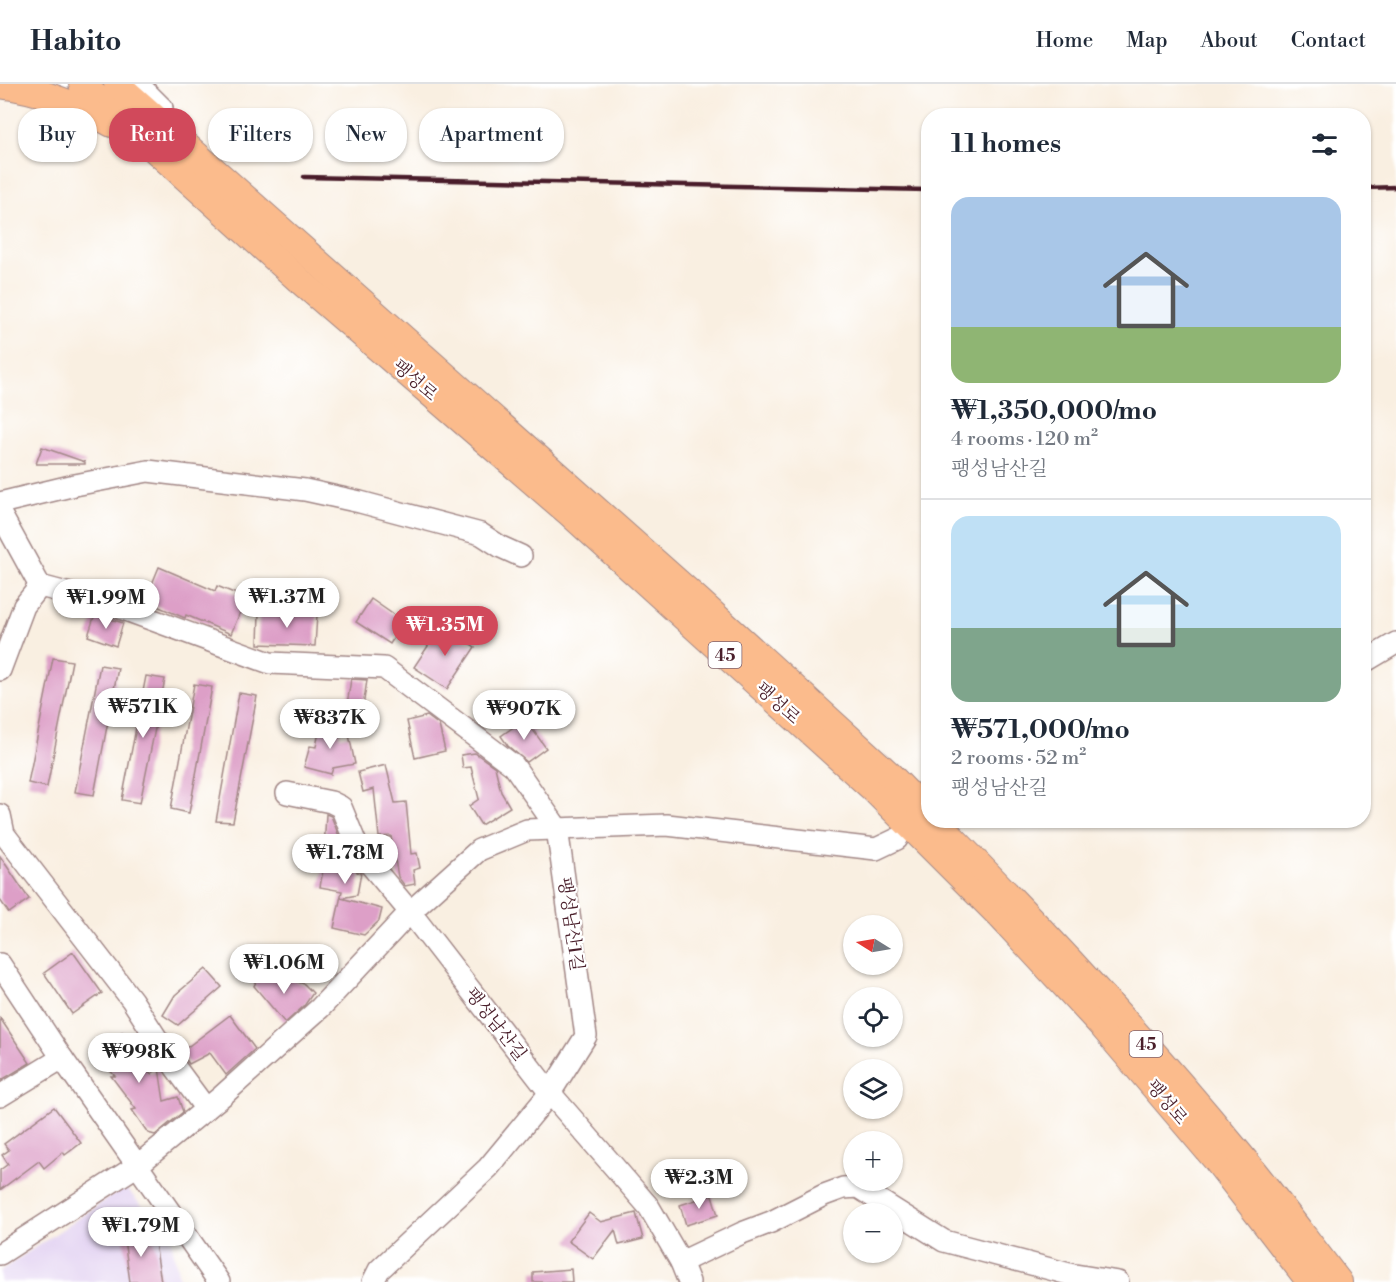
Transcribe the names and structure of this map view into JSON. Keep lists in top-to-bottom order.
{
  "streets": {
    "main road": ["팽성로", "45"],
    "street": ["팽성남산1길", "팽성남산길"]
  },
  "crossings": [
    ["팽성남산1길", "팽성남산길"]
  ],
  "north": "left",
  "page": {
    "header": "Habito",
    "nav": [
      "Home",
      "Map",
      "About",
      "Contact"
    ],
    "chip": [
      "Buy",
      "Rent",
      "Filters",
      "New",
      "Apartment"
    ],
    "heading": "11 homes",
    "list": [
      {
        "name": "₩1,350,000/mo",
        "note": "4 rooms · 120 m² · 팽성남산길"
      },
      {
        "name": "₩571,000/mo",
        "note": "2 rooms · 52 m² · 팽성남산길"
      }
    ],
    "price": [
      "₩1.37M",
      "₩1.99M",
      "₩1.35M",
      "₩571K",
      "₩907K",
      "₩837K",
      "₩1.78M",
      "₩1.06M",
      "₩998K",
      "₩2.3M",
      "₩1.79M"
    ],
    "map_buttons": ["+", "−"]
  }
}
